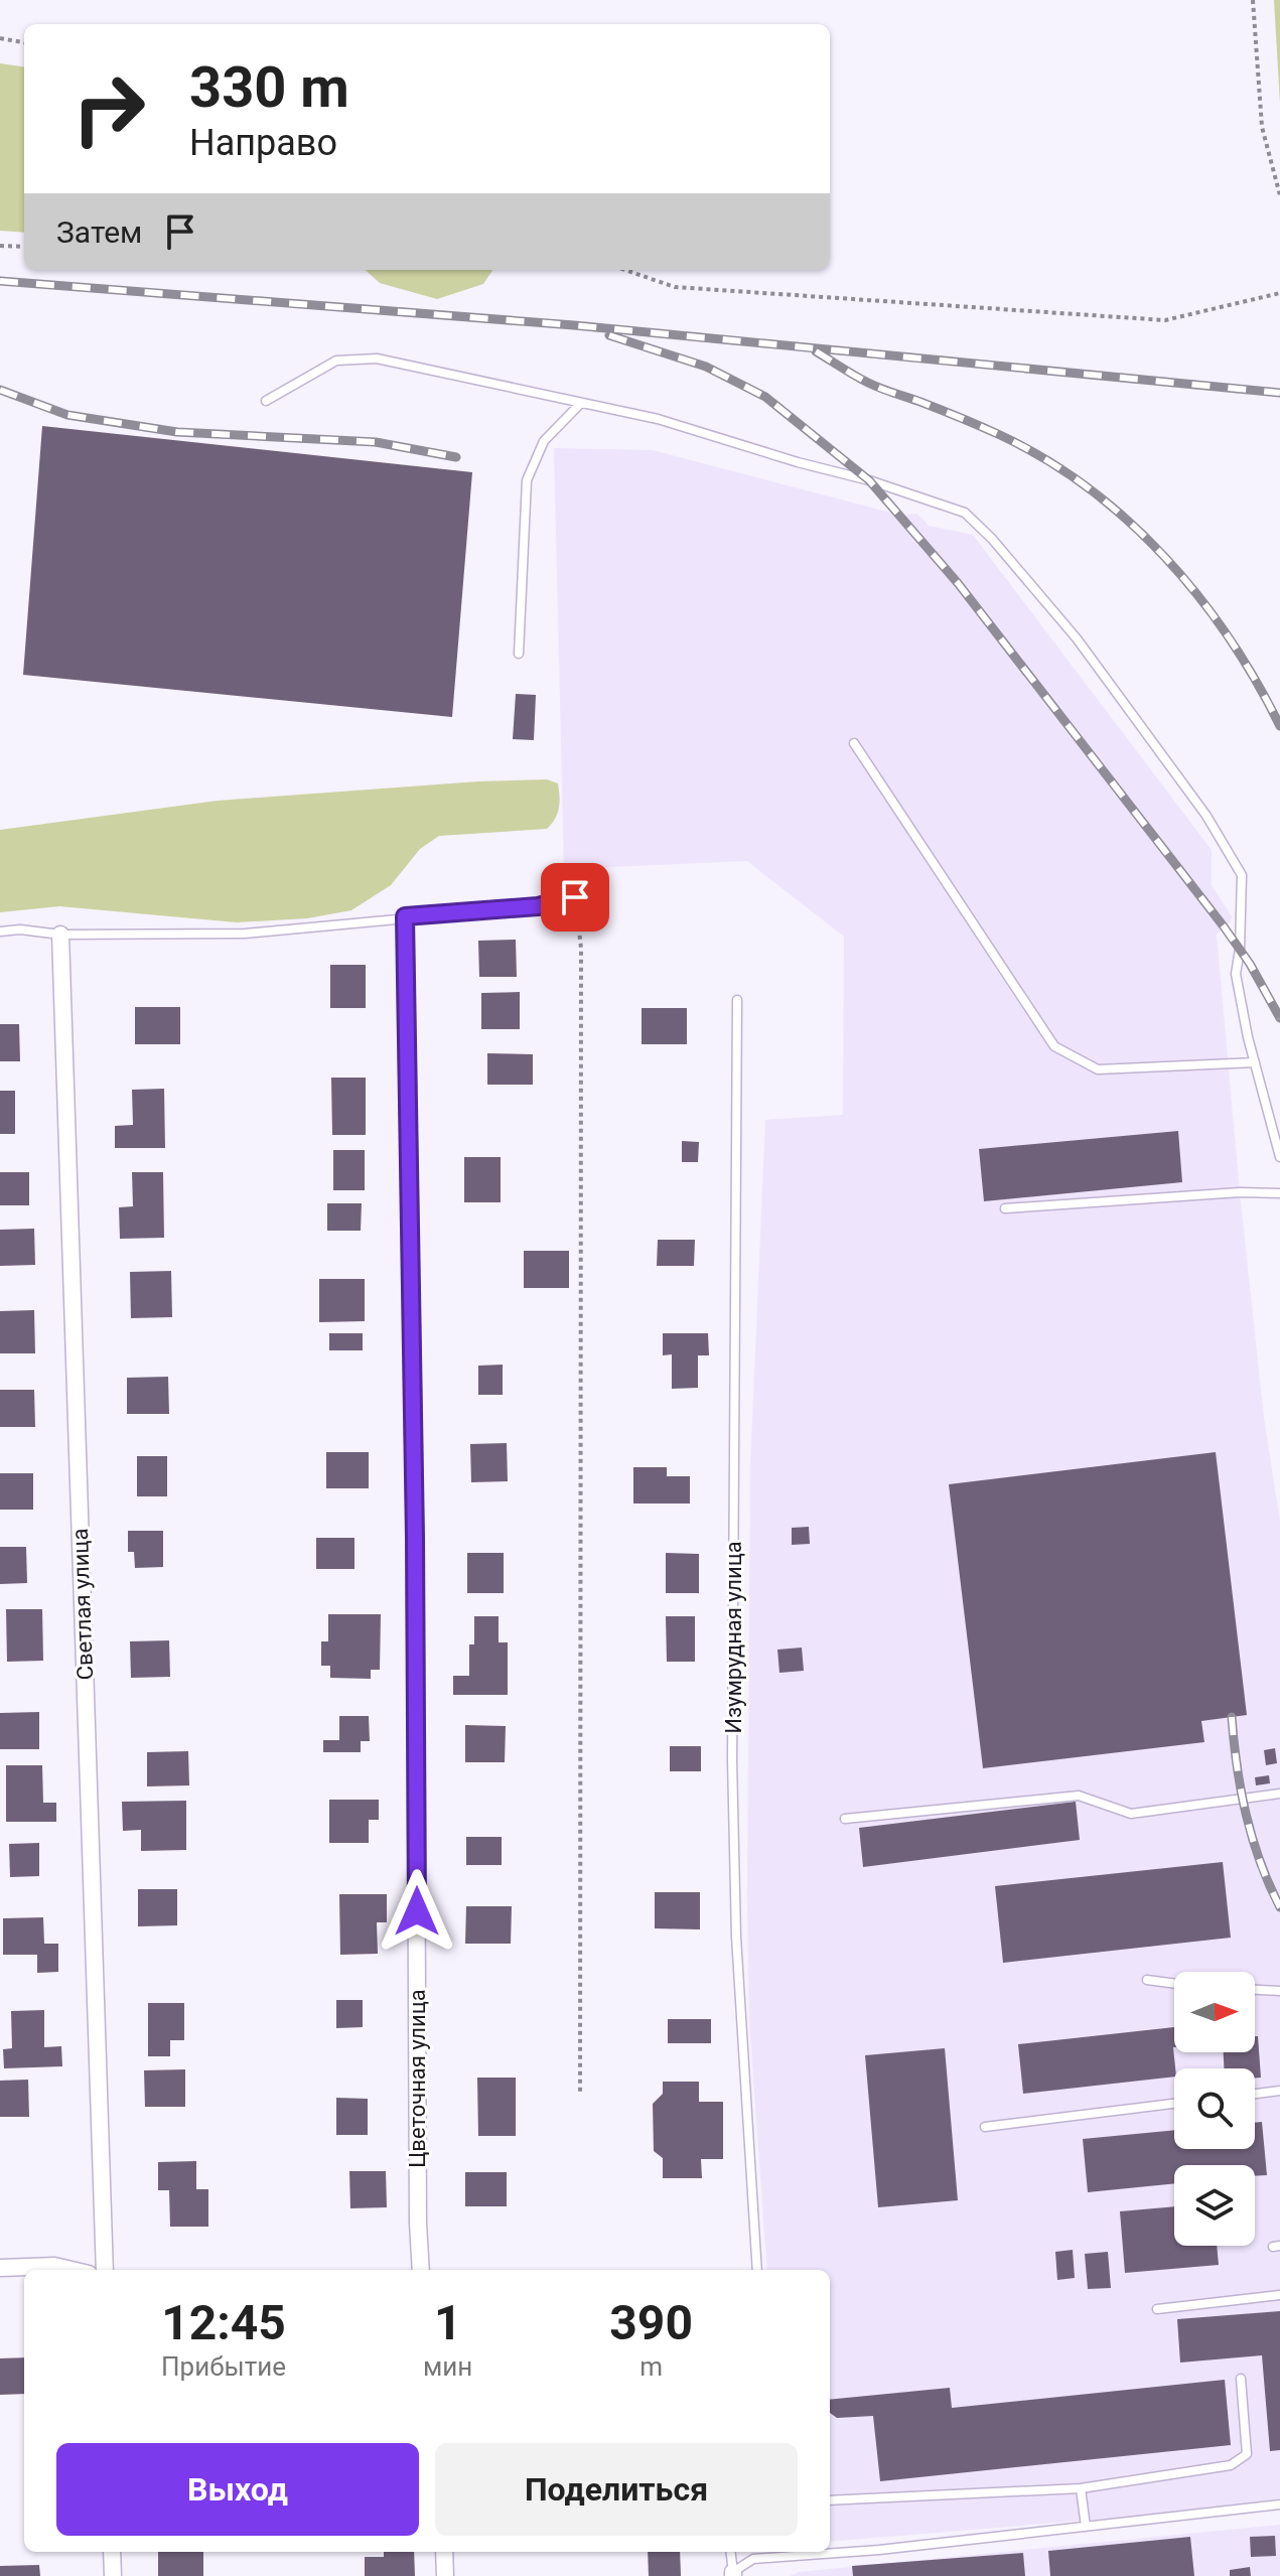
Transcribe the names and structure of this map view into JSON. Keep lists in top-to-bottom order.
{
  "streets": {
    "street": ["Светлая улица", "Цветочная улица"],
    "lane": ["Изумрудная улица"]
  },
  "north": "right",
  "page": {
    "turn": ["330 m", "Направо"],
    "then": "Затем",
    "eta": [
      "12:45",
      "Прибытие",
      "1",
      "мин",
      "390",
      "m"
    ],
    "buttons": ["Выход", "Поделиться"]
  }
}
